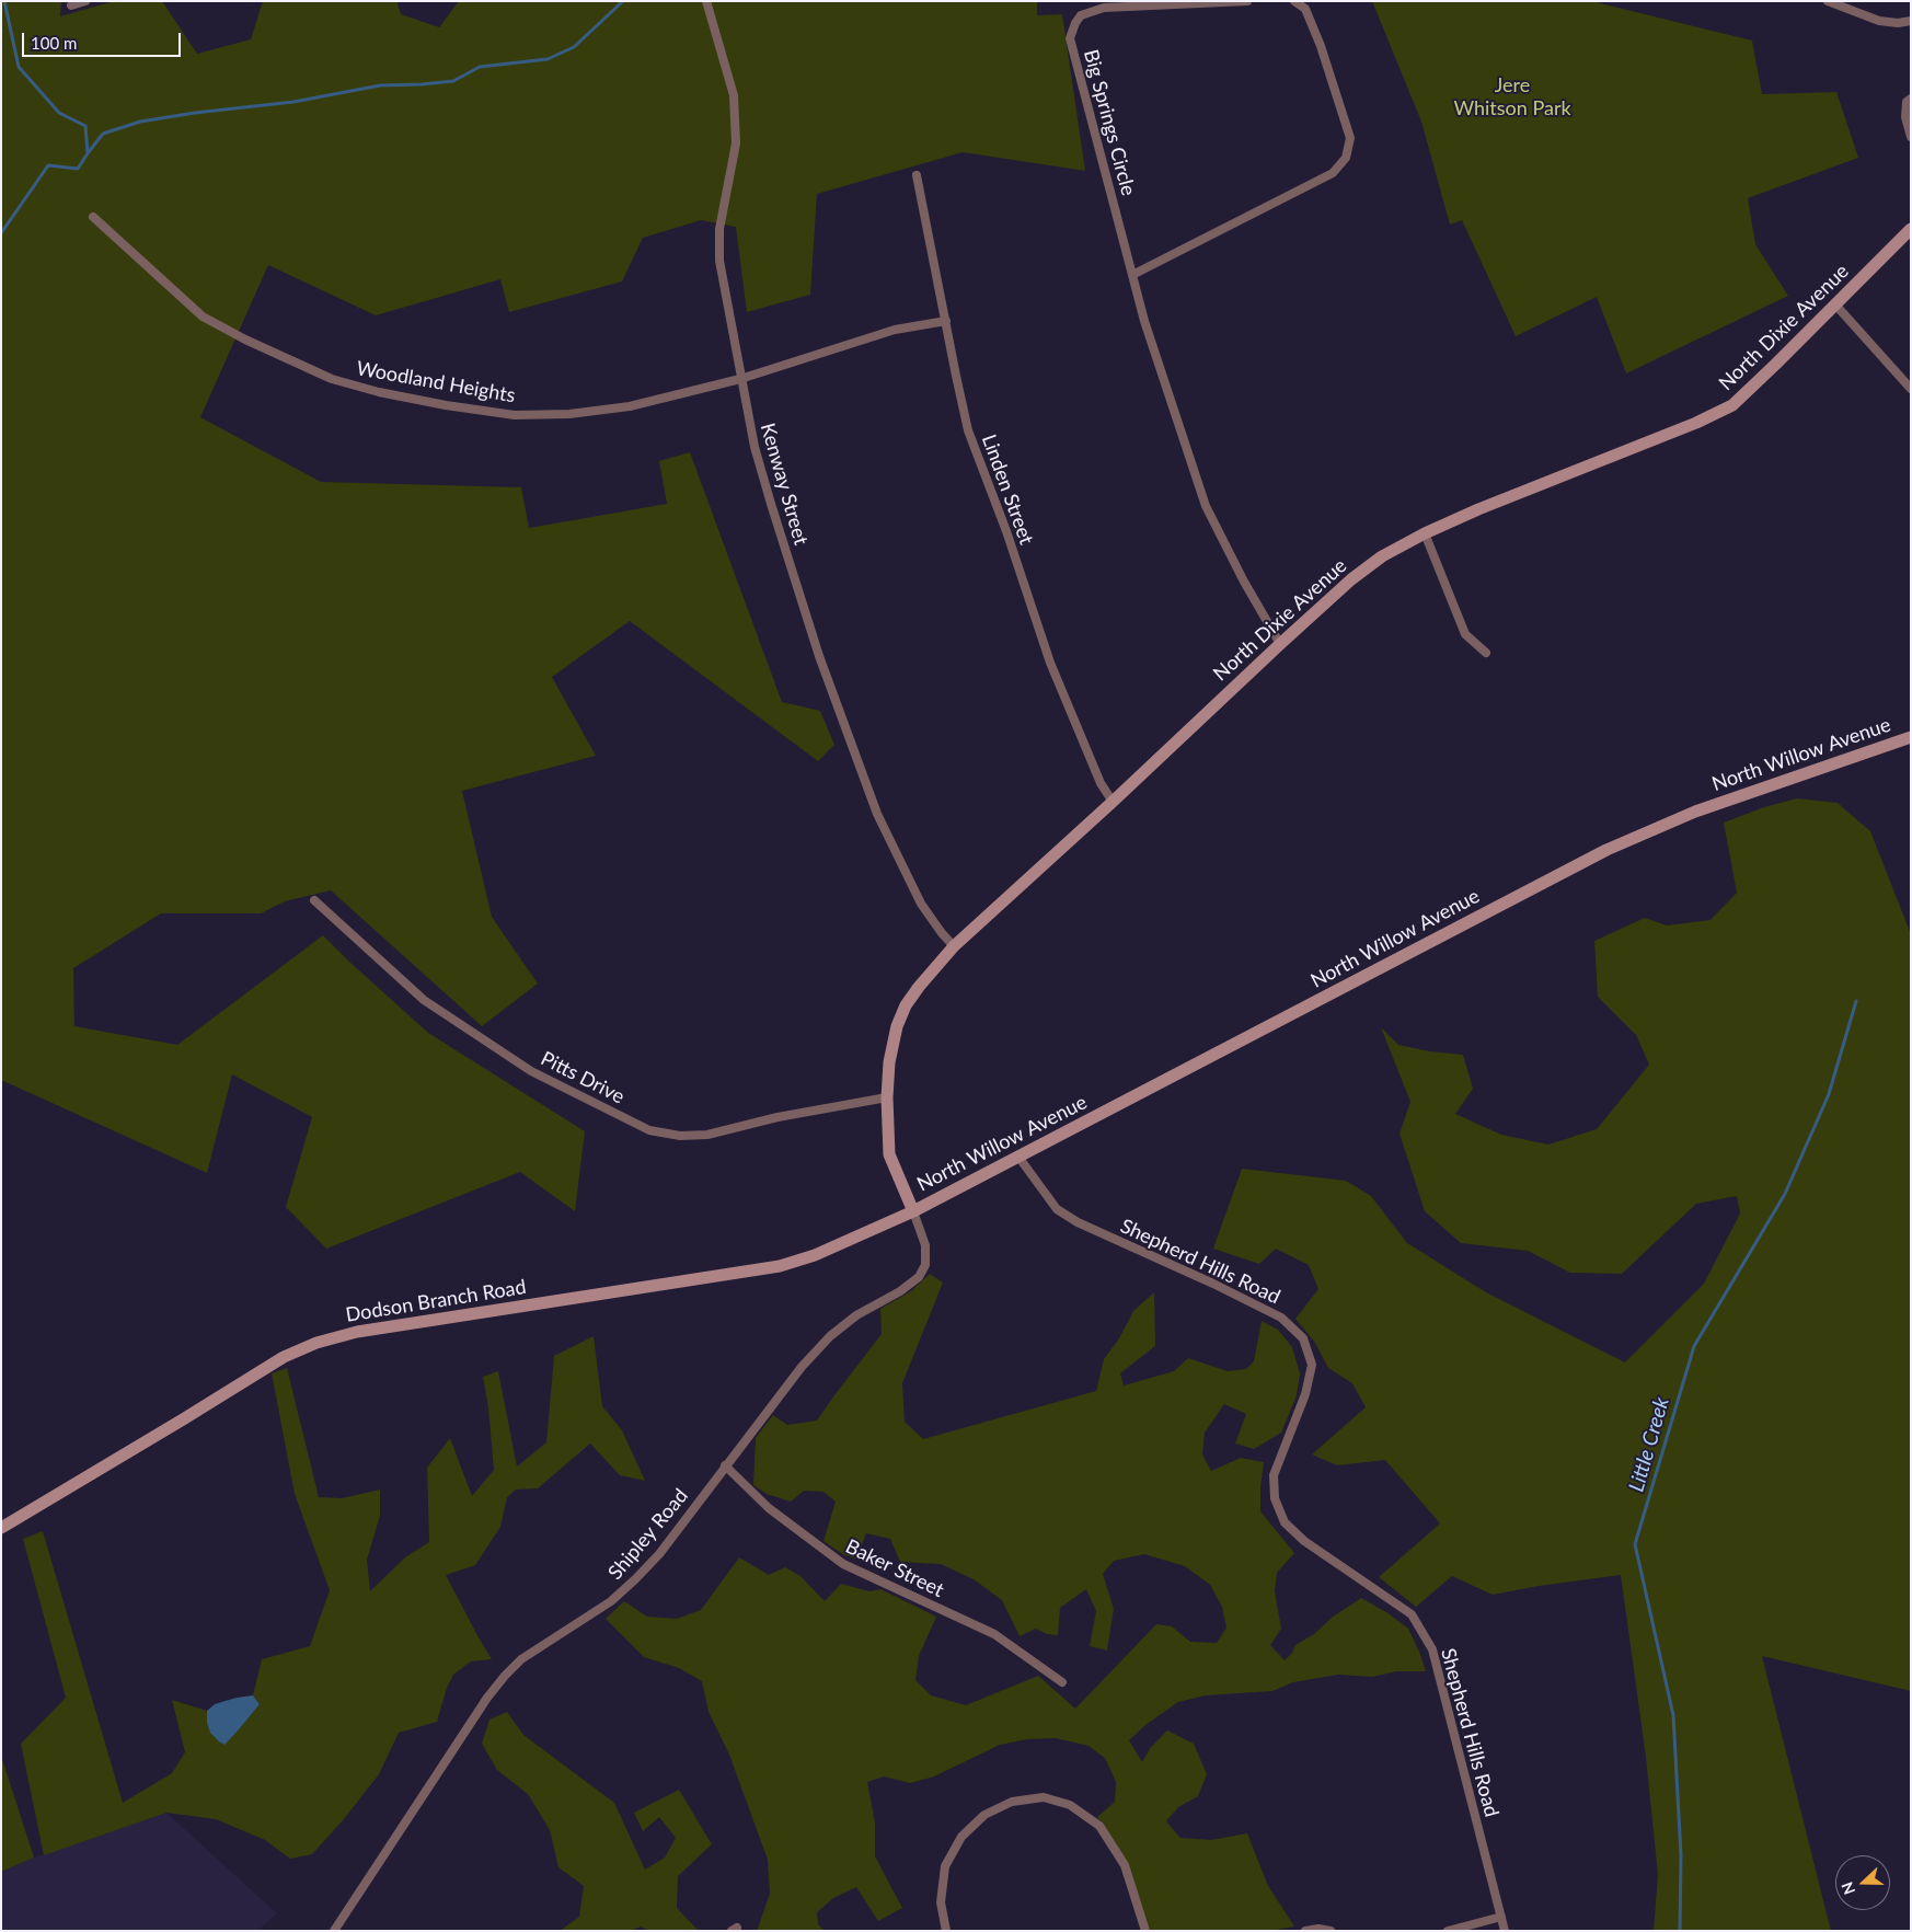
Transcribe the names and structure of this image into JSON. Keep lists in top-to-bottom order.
{
  "streets": {
    "main road": ["North Dixie Avenue", "North Willow Avenue", "Dodson Branch Road"],
    "street": [
      "Big Springs Circle",
      "Woodland Heights",
      "Kenway Street",
      "Linden Street",
      "Pitts Drive",
      "Shepherd Hills Road",
      "Shipley Road",
      "Baker Street"
    ]
  },
  "crossings": [
    ["Big Springs Circle", "North Dixie Avenue"],
    ["North Dixie Avenue", "Kenway Street"],
    ["North Dixie Avenue", "Linden Street"],
    ["North Dixie Avenue", "North Willow Avenue"],
    ["North Dixie Avenue", "Pitts Drive"],
    ["North Dixie Avenue", "Dodson Branch Road"],
    ["North Dixie Avenue", "Shipley Road"],
    ["Woodland Heights", "Kenway Street"],
    ["Woodland Heights", "Linden Street"],
    ["North Willow Avenue", "Shepherd Hills Road"],
    ["North Willow Avenue", "Dodson Branch Road"],
    ["North Willow Avenue", "Shipley Road"],
    ["Dodson Branch Road", "Shipley Road"],
    ["Shipley Road", "Baker Street"]
  ],
  "water": ["Little Creek"],
  "parks": ["Jere Whitson Park"],
  "scale_bar": "100 m",
  "north": "left"
}
